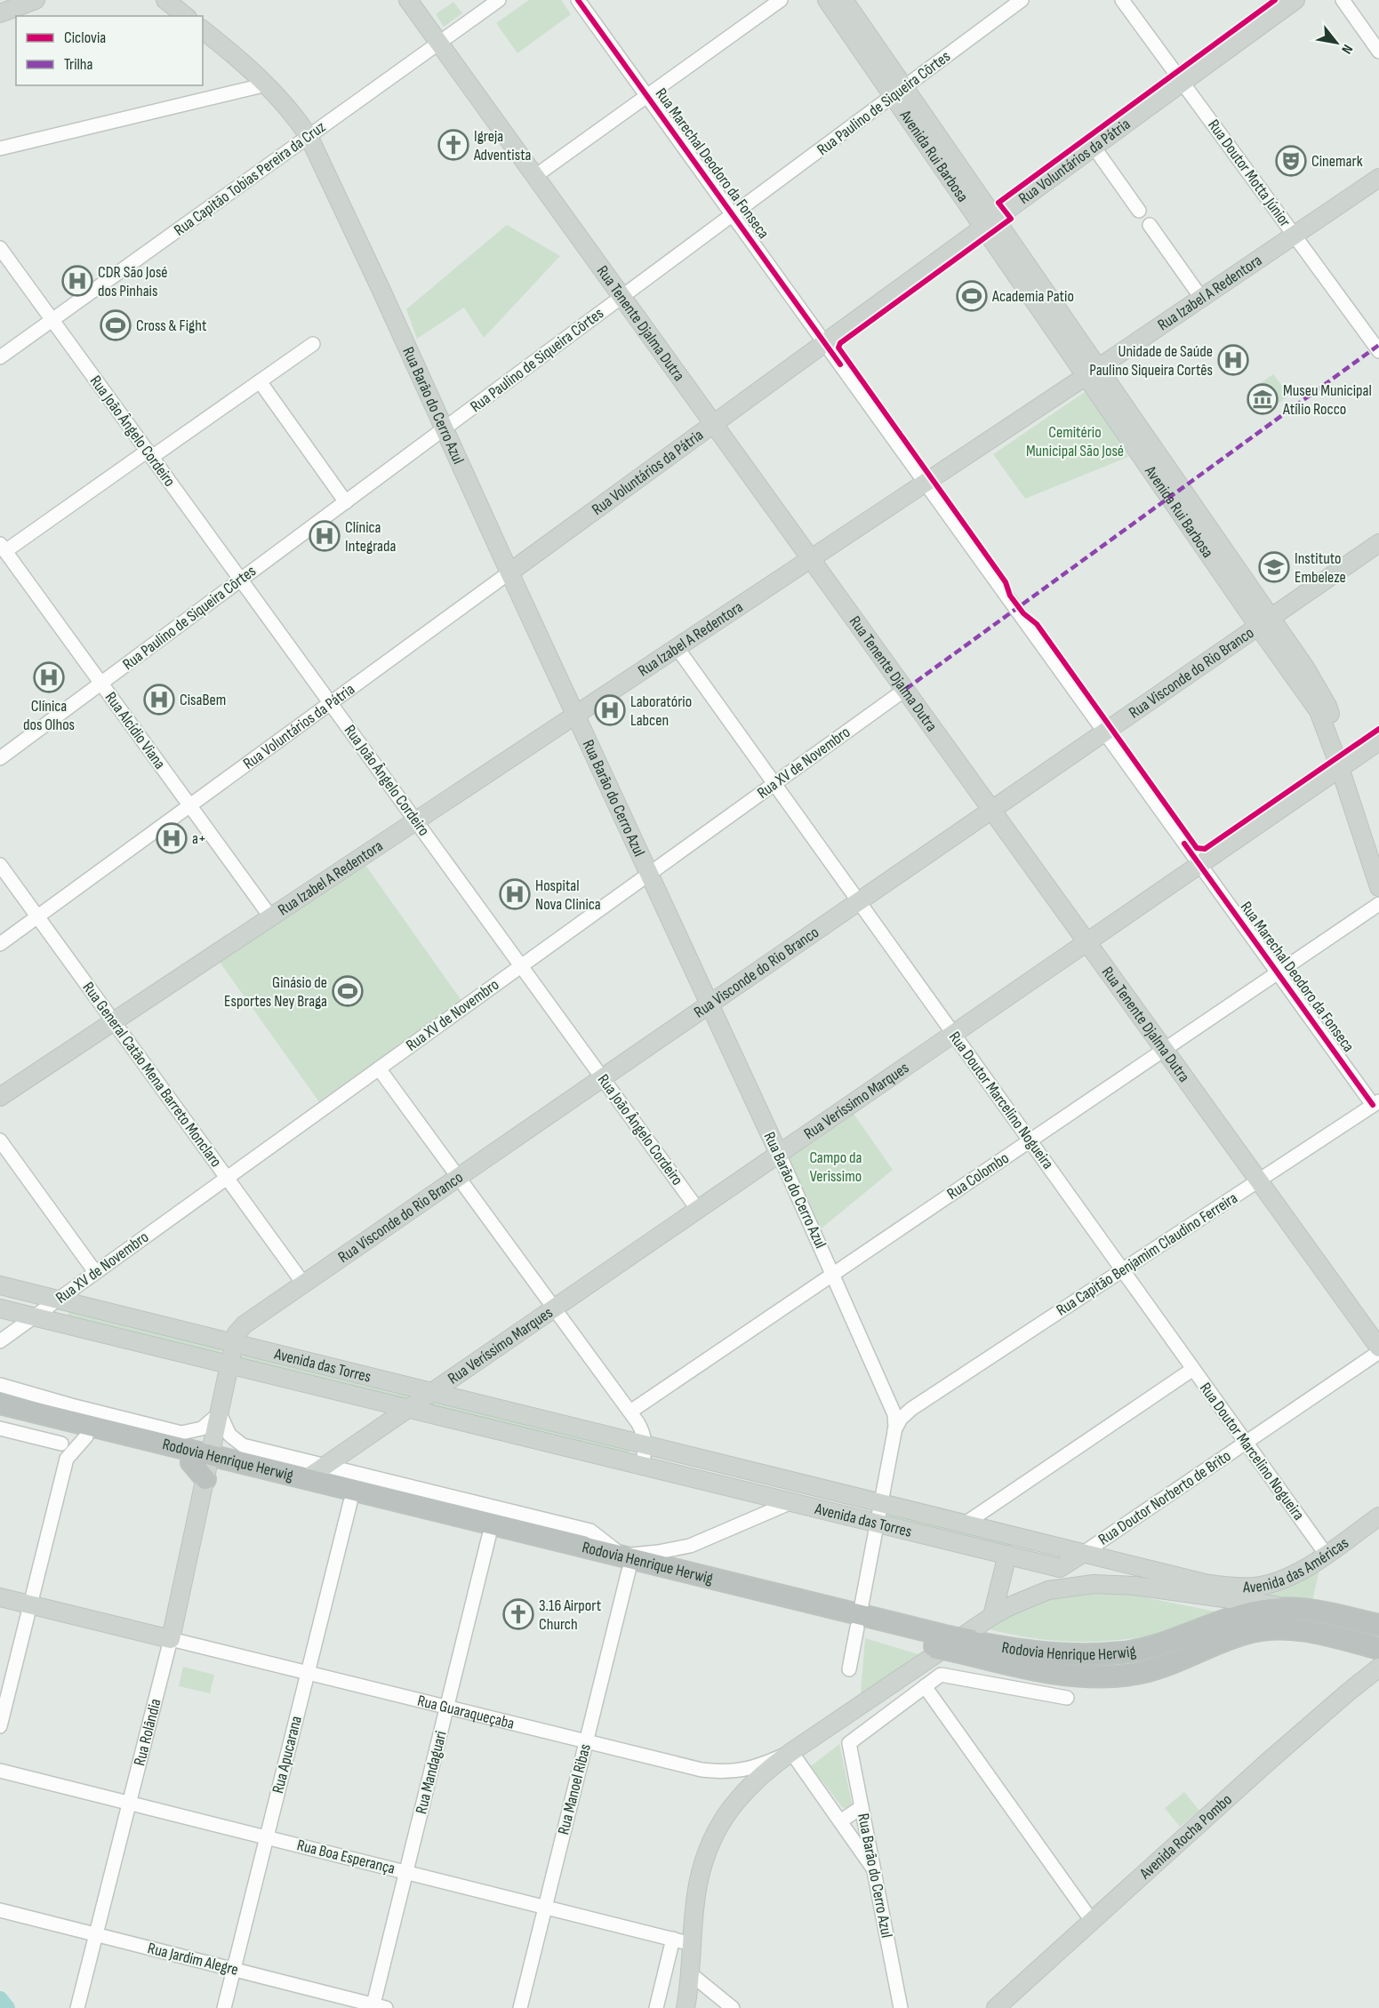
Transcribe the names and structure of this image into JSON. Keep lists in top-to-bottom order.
{
  "streets": {
    "highway": ["Rodovia Henrique Herwig"],
    "main road": [
      "Avenida Rui Barbosa",
      "Rua Voluntários da Pátria",
      "Rua Izabel A Redentora",
      "Rua Tenente Djalma Dutra",
      "Rua Barão do Cerro Azul",
      "Rua Visconde do Rio Branco",
      "Rua Veríssimo Marques",
      "Avenida das Torres",
      "Avenida das Américas",
      "Rua Guaraqueçaba",
      "Rua Rolândia",
      "Avenida Rocha Pombo"
    ],
    "street": [
      "Rua Paulino de Siqueira Côrtes",
      "Rua Marechal Deodoro da Fonseca",
      "Rua Doutor Motta Júnior",
      "Rua Capitão Tobias Pereira da Cruz",
      "Rua João Ângelo Cordeiro",
      "Rua Alcídio Viana",
      "Rua XV de Novembro",
      "Rua General Catão Mena Barreto Monclaro",
      "Rua Doutor Marcelino Nogueira",
      "Rua Colombo",
      "Rua Capitão Benjamim Claudino Ferreira",
      "Rua Doutor Norberto de Brito",
      "Rua Apucarana",
      "Rua Mandaguari",
      "Rua Manoel Ribas",
      "Rua Boa Esperança",
      "Rua Jardim Alegre"
    ]
  },
  "crossings": [
    ["Rua Paulino de Siqueira Côrtes", "Avenida Rui Barbosa"],
    ["Rua Paulino de Siqueira Côrtes", "Rua Marechal Deodoro da Fonseca"],
    ["Rua Paulino de Siqueira Côrtes", "Rua Tenente Djalma Dutra"],
    ["Rua Paulino de Siqueira Côrtes", "Rua Barão do Cerro Azul"],
    ["Rua Paulino de Siqueira Côrtes", "Rua João Ângelo Cordeiro"],
    ["Rua Paulino de Siqueira Côrtes", "Rua Alcídio Viana"],
    ["Avenida Rui Barbosa", "Rua Voluntários da Pátria"],
    ["Avenida Rui Barbosa", "Rua Izabel A Redentora"],
    ["Avenida Rui Barbosa", "Rua Visconde do Rio Branco"],
    ["Avenida Rui Barbosa", "Rua Veríssimo Marques"],
    ["Rua Voluntários da Pátria", "Rua Marechal Deodoro da Fonseca"],
    ["Rua Voluntários da Pátria", "Rua Doutor Motta Júnior"],
    ["Rua Voluntários da Pátria", "Rua Tenente Djalma Dutra"],
    ["Rua Voluntários da Pátria", "Rua Barão do Cerro Azul"],
    ["Rua Voluntários da Pátria", "Rua João Ângelo Cordeiro"],
    ["Rua Voluntários da Pátria", "Rua Alcídio Viana"],
    ["Rua Voluntários da Pátria", "Rua General Catão Mena Barreto Monclaro"],
    ["Rua Marechal Deodoro da Fonseca", "Rua Izabel A Redentora"],
    ["Rua Marechal Deodoro da Fonseca", "Rua Visconde do Rio Branco"],
    ["Rua Marechal Deodoro da Fonseca", "Rua Veríssimo Marques"],
    ["Rua Marechal Deodoro da Fonseca", "Rua Colombo"],
    ["Rua Marechal Deodoro da Fonseca", "Rua Capitão Benjamim Claudino Ferreira"],
    ["Rua Doutor Motta Júnior", "Rua Izabel A Redentora"],
    ["Rua Capitão Tobias Pereira da Cruz", "Rua Tenente Djalma Dutra"],
    ["Rua Capitão Tobias Pereira da Cruz", "Rua Barão do Cerro Azul"],
    ["Rua Capitão Tobias Pereira da Cruz", "Rua João Ângelo Cordeiro"],
    ["Rua Izabel A Redentora", "Rua Tenente Djalma Dutra"],
    ["Rua Izabel A Redentora", "Rua Barão do Cerro Azul"],
    ["Rua Izabel A Redentora", "Rua João Ângelo Cordeiro"],
    ["Rua Izabel A Redentora", "Rua Alcídio Viana"],
    ["Rua Izabel A Redentora", "Rua General Catão Mena Barreto Monclaro"],
    ["Rua Izabel A Redentora", "Rua Doutor Marcelino Nogueira"],
    ["Rua Tenente Djalma Dutra", "Rua Visconde do Rio Branco"],
    ["Rua Tenente Djalma Dutra", "Rua XV de Novembro"],
    ["Rua Tenente Djalma Dutra", "Rua Veríssimo Marques"],
    ["Rua Tenente Djalma Dutra", "Rua Colombo"],
    ["Rua Tenente Djalma Dutra", "Rua Capitão Benjamim Claudino Ferreira"],
    ["Rua Barão do Cerro Azul", "Rua Visconde do Rio Branco"],
    ["Rua Barão do Cerro Azul", "Rua XV de Novembro"],
    ["Rua Barão do Cerro Azul", "Rua Veríssimo Marques"],
    ["Rua Barão do Cerro Azul", "Rua Colombo"],
    ["Rua Barão do Cerro Azul", "Rua Capitão Benjamim Claudino Ferreira"],
    ["Rua Barão do Cerro Azul", "Avenida das Torres"],
    ["Rua Barão do Cerro Azul", "Rodovia Henrique Herwig"],
    ["Rua João Ângelo Cordeiro", "Rua Visconde do Rio Branco"],
    ["Rua João Ângelo Cordeiro", "Rua XV de Novembro"],
    ["Rua João Ângelo Cordeiro", "Rua Veríssimo Marques"],
    ["Rua Visconde do Rio Branco", "Rua General Catão Mena Barreto Monclaro"],
    ["Rua Visconde do Rio Branco", "Rua Doutor Marcelino Nogueira"],
    ["Rua Visconde do Rio Branco", "Avenida das Torres"],
    ["Rua Visconde do Rio Branco", "Rodovia Henrique Herwig"],
    ["Rua Visconde do Rio Branco", "Rua Rolândia"],
    ["Rua XV de Novembro", "Rua General Catão Mena Barreto Monclaro"],
    ["Rua XV de Novembro", "Rua Doutor Marcelino Nogueira"],
    ["Rua XV de Novembro", "Avenida das Torres"],
    ["Rua Veríssimo Marques", "Rua Doutor Marcelino Nogueira"],
    ["Rua Veríssimo Marques", "Avenida das Torres"],
    ["Rua Veríssimo Marques", "Rodovia Henrique Herwig"],
    ["Rua Doutor Marcelino Nogueira", "Rua Colombo"],
    ["Rua Doutor Marcelino Nogueira", "Rua Capitão Benjamim Claudino Ferreira"],
    ["Rua Doutor Marcelino Nogueira", "Rua Doutor Norberto de Brito"],
    ["Rua Doutor Marcelino Nogueira", "Avenida das Américas"],
    ["Avenida das Torres", "Rua Doutor Norberto de Brito"],
    ["Avenida das Torres", "Avenida das Américas"],
    ["Rodovia Henrique Herwig", "Rua Rolândia"],
    ["Rodovia Henrique Herwig", "Rua Apucarana"],
    ["Rodovia Henrique Herwig", "Rua Mandaguari"],
    ["Rodovia Henrique Herwig", "Rua Manoel Ribas"],
    ["Rua Guaraqueçaba", "Rua Rolândia"],
    ["Rua Guaraqueçaba", "Rua Apucarana"],
    ["Rua Guaraqueçaba", "Rua Mandaguari"],
    ["Rua Guaraqueçaba", "Rua Manoel Ribas"],
    ["Rua Rolândia", "Rua Boa Esperança"],
    ["Rua Rolândia", "Rua Jardim Alegre"],
    ["Rua Apucarana", "Rua Boa Esperança"],
    ["Rua Apucarana", "Rua Jardim Alegre"],
    ["Rua Mandaguari", "Rua Boa Esperança"],
    ["Rua Mandaguari", "Rua Jardim Alegre"],
    ["Rua Manoel Ribas", "Rua Boa Esperança"]
  ],
  "parks": ["Cemitério Municipal São José", "Campo da Verissimo"],
  "places": {
    "church": ["Igreja Adventista", "3.16 Airport Church"],
    "theatre": ["Cinemark"],
    "hospital": [
      "CDR São José dos Pinhais",
      "Unidade de Saúde Paulino Siqueira Cortês",
      "Clínica Integrada",
      "Clínica dos Olhos",
      "CisaBem",
      "Laboratório Labcen",
      "a+",
      "Hospital Nova Clinica"
    ],
    "sports": ["Academia Patio", "Cross & Fight", "Ginásio de Esportes Ney Braga"],
    "museum": ["Museu Municipal Atílio Rocco"],
    "school or university": ["Instituto Embeleze"]
  },
  "legend": ["Ciclovia", "Trilha"],
  "north": "bottom right"
}
